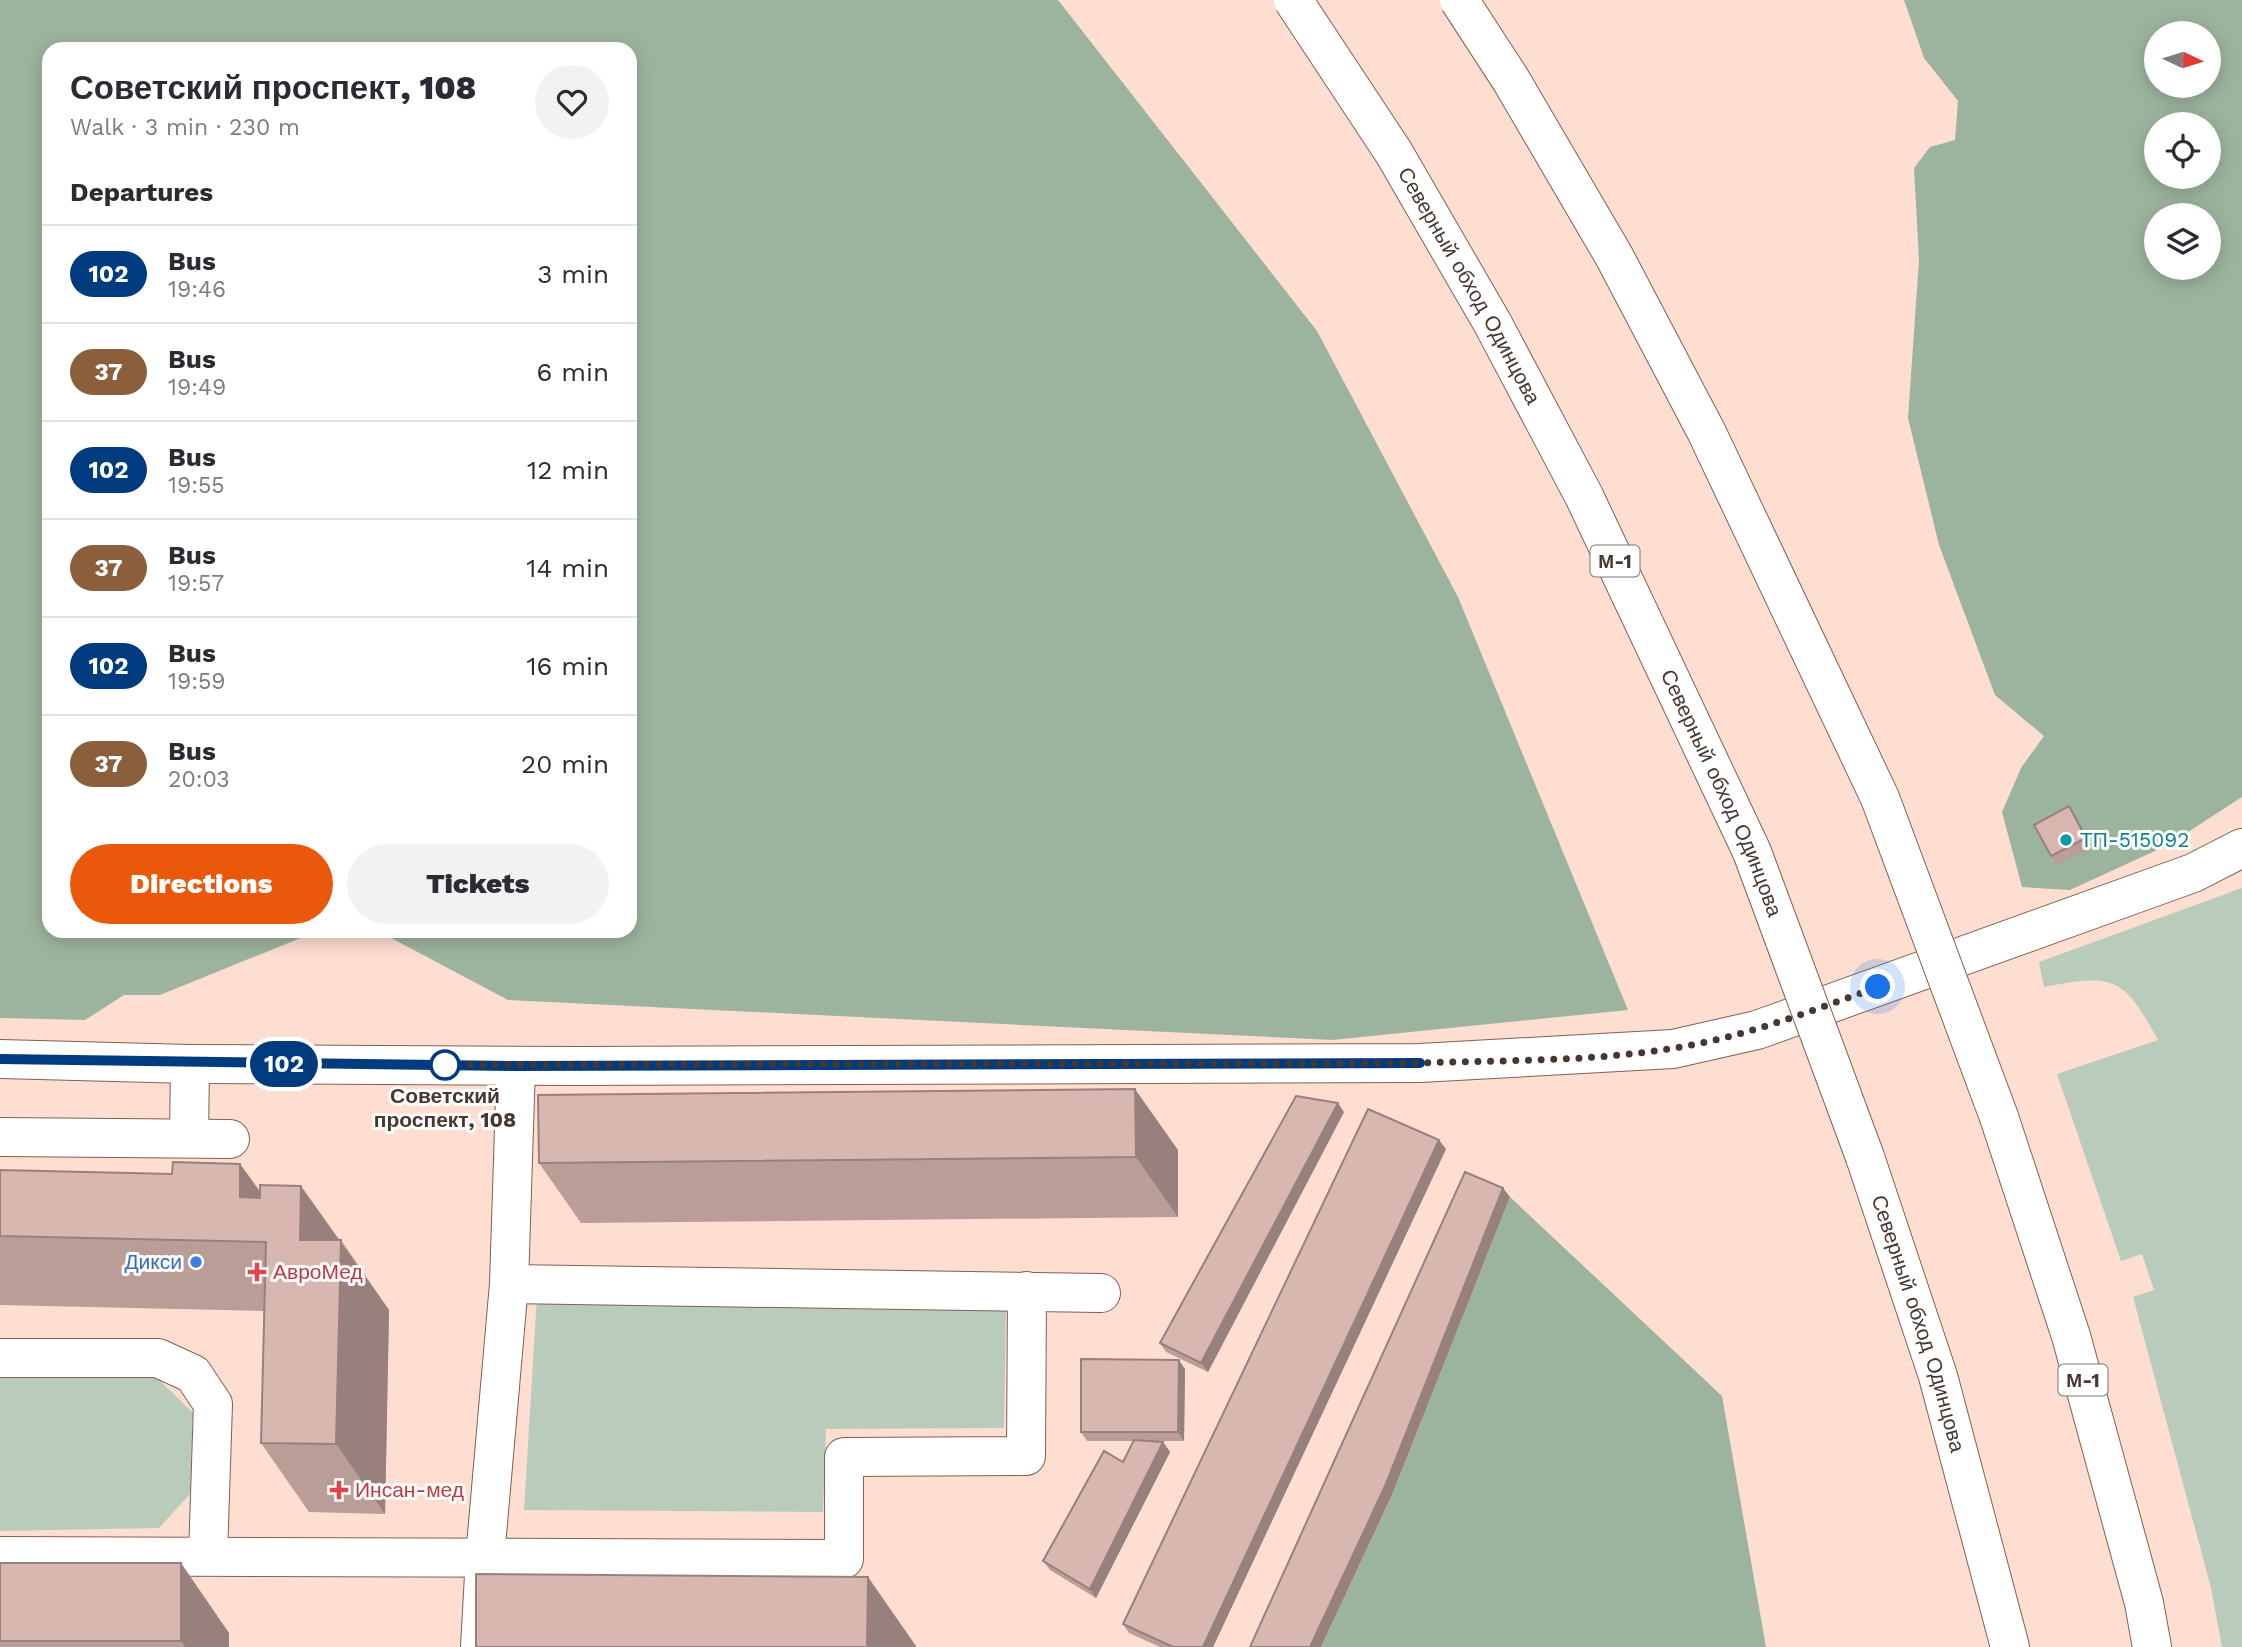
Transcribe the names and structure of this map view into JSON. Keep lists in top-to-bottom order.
{
  "streets": {
    "main road": ["Северный обход Одинцова", "М-1"]
  },
  "places": {
    "other": ["ТП-515092", "Советский проспект, 108", "Дикси"],
    "health": ["АвроМед", "Инсан-мед"]
  },
  "lines": ["bus line 102"],
  "north": "right",
  "page": {
    "on_map": "102",
    "heading": [
      ["Советский проспект, 108", "Walk · 3 min · 230 m"],
      "Departures"
    ],
    "list": [
      {
        "mark": "102",
        "name": "Bus",
        "note": "19:46",
        "value": "3 min"
      },
      {
        "mark": "37",
        "name": "Bus",
        "note": "19:49",
        "value": "6 min"
      },
      {
        "mark": "102",
        "name": "Bus",
        "note": "19:55",
        "value": "12 min"
      },
      {
        "mark": "37",
        "name": "Bus",
        "note": "19:57",
        "value": "14 min"
      },
      {
        "mark": "102",
        "name": "Bus",
        "note": "19:59",
        "value": "16 min"
      },
      {
        "mark": "37",
        "name": "Bus",
        "note": "20:03",
        "value": "20 min"
      }
    ],
    "buttons": ["Directions", "Tickets"]
  }
}
